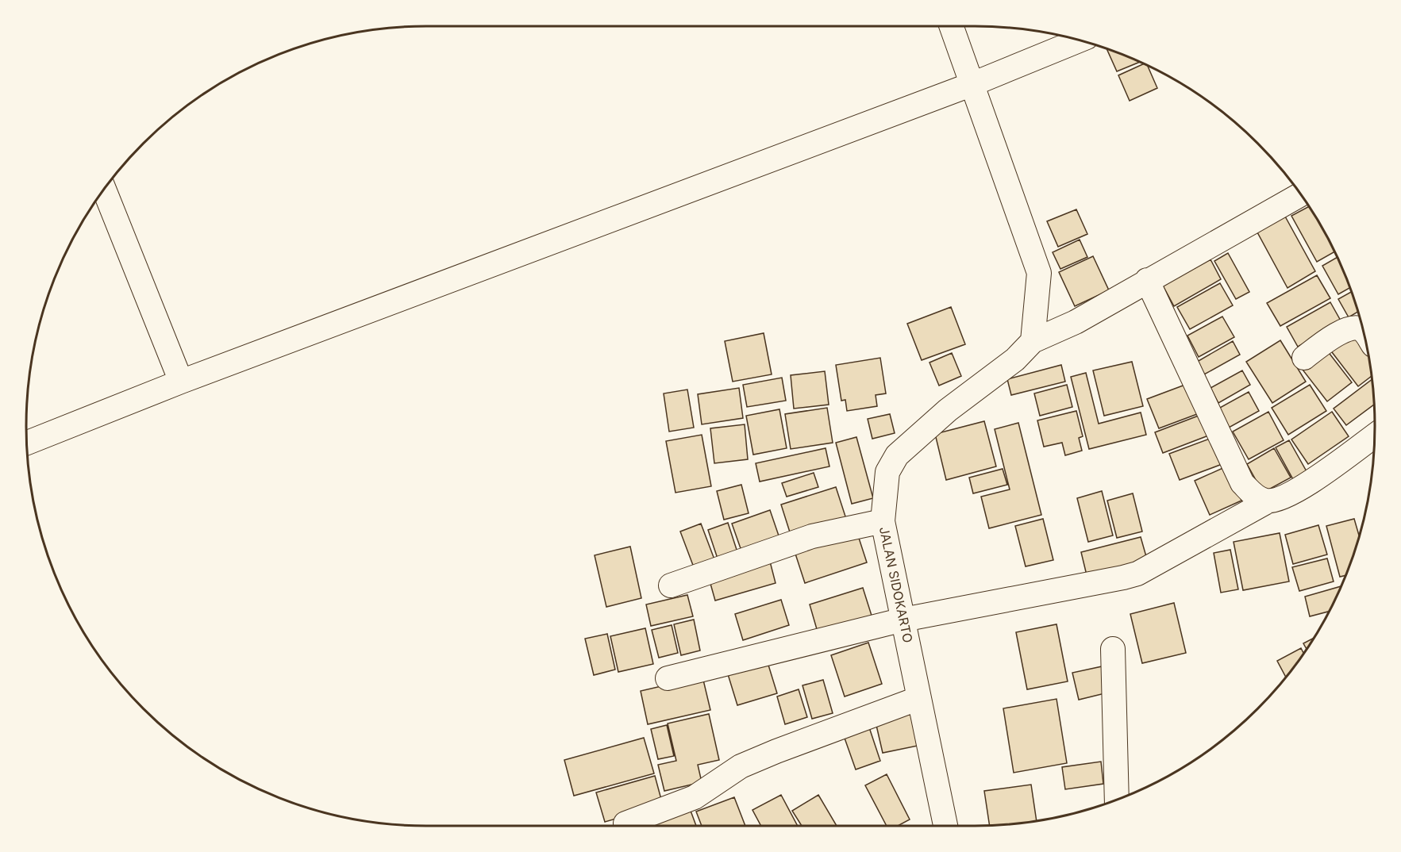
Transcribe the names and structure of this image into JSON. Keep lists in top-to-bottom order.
{
  "streets": {
    "street": ["JALAN SIDOKARTO"]
  }
}
